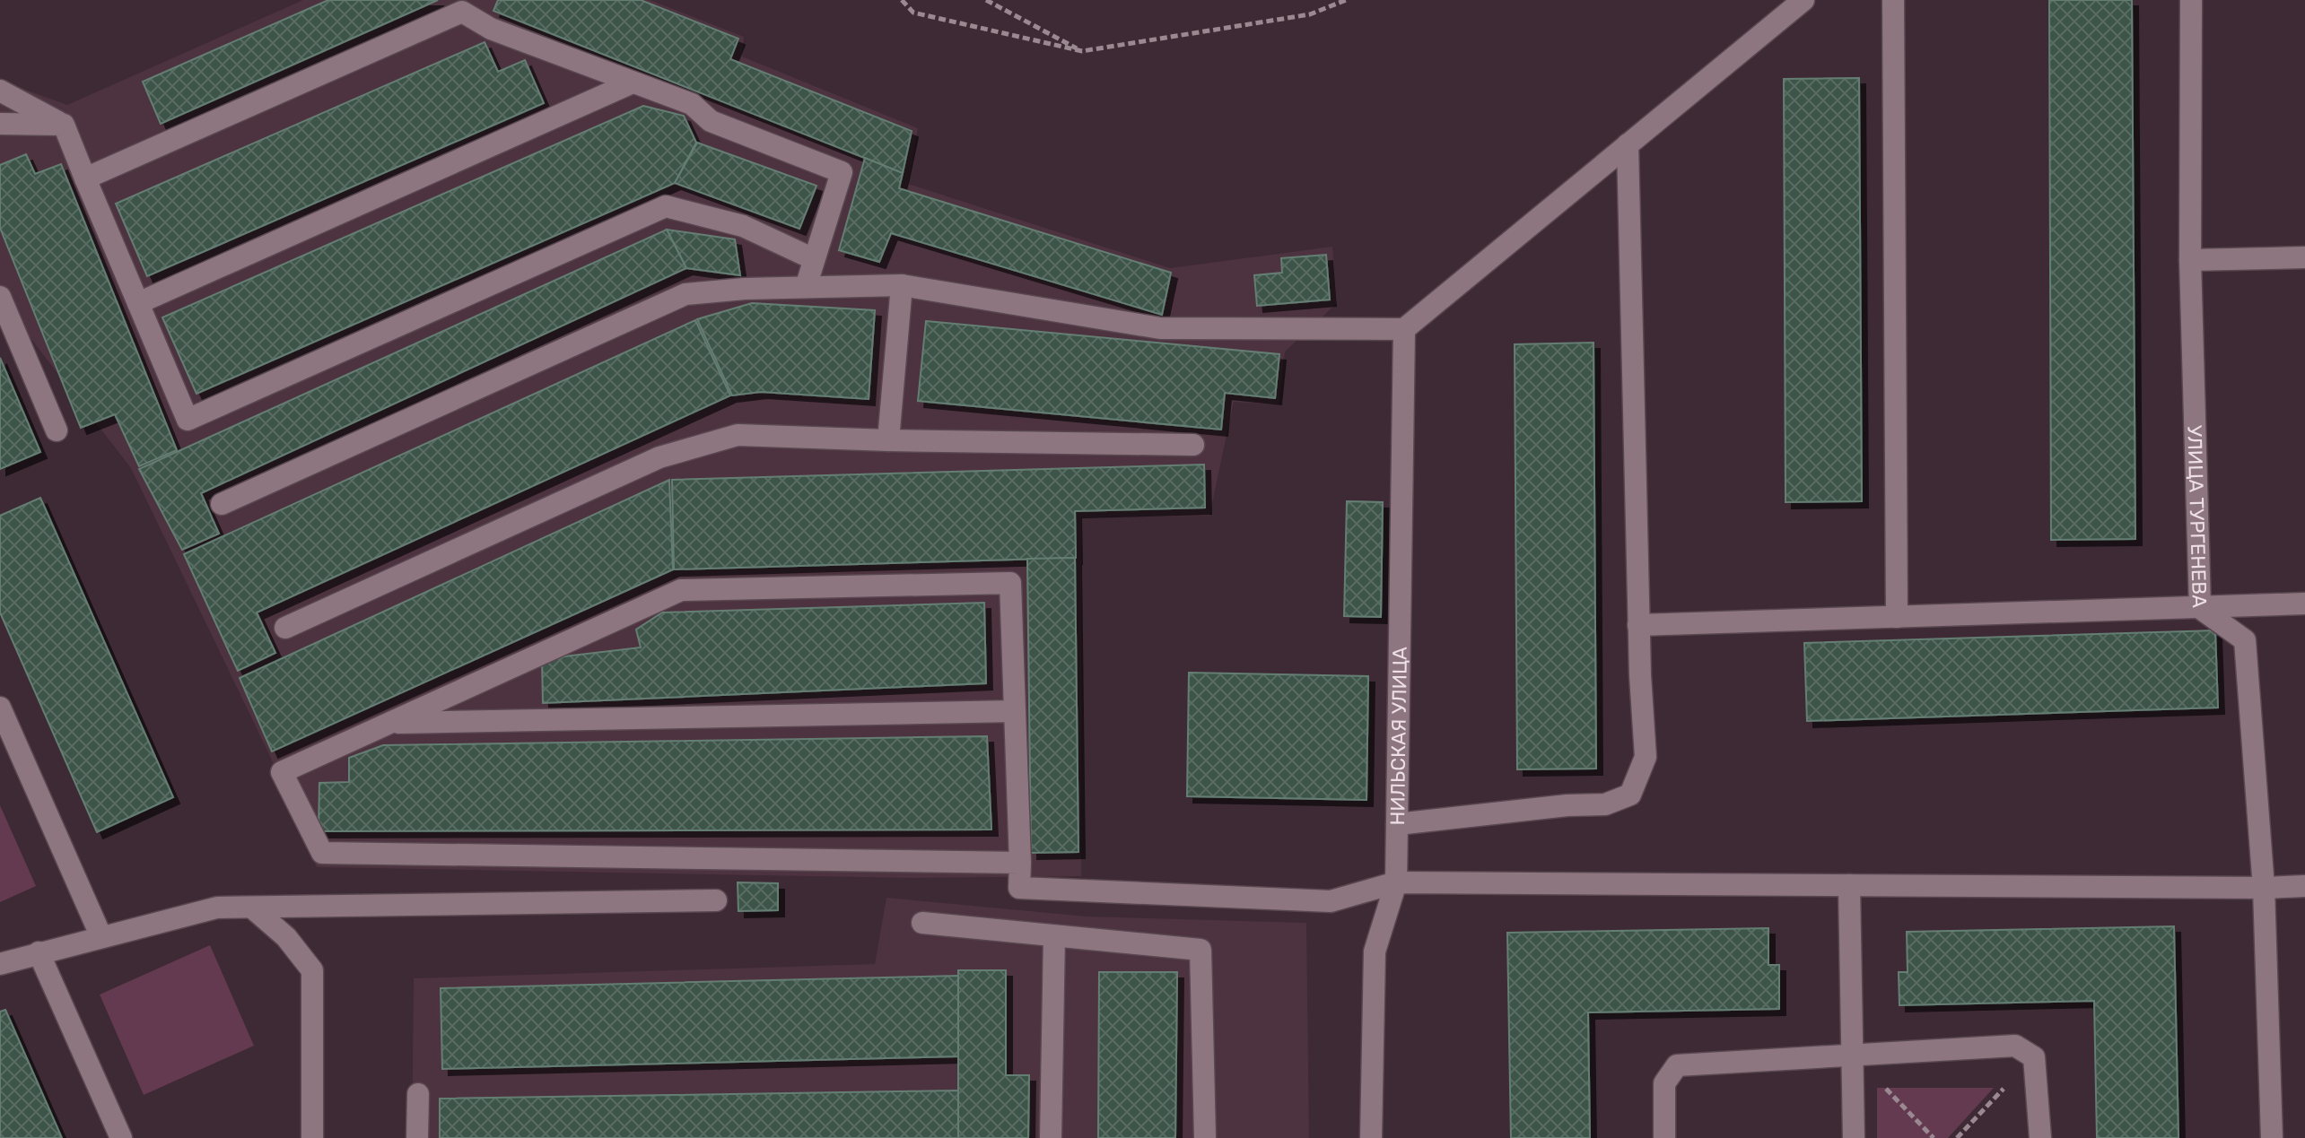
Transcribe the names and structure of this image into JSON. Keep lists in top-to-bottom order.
{
  "streets": {
    "street": ["УЛИЦА ТУРГЕНЕВА", "НИЛЬСКАЯ УЛИЦА"]
  }
}
